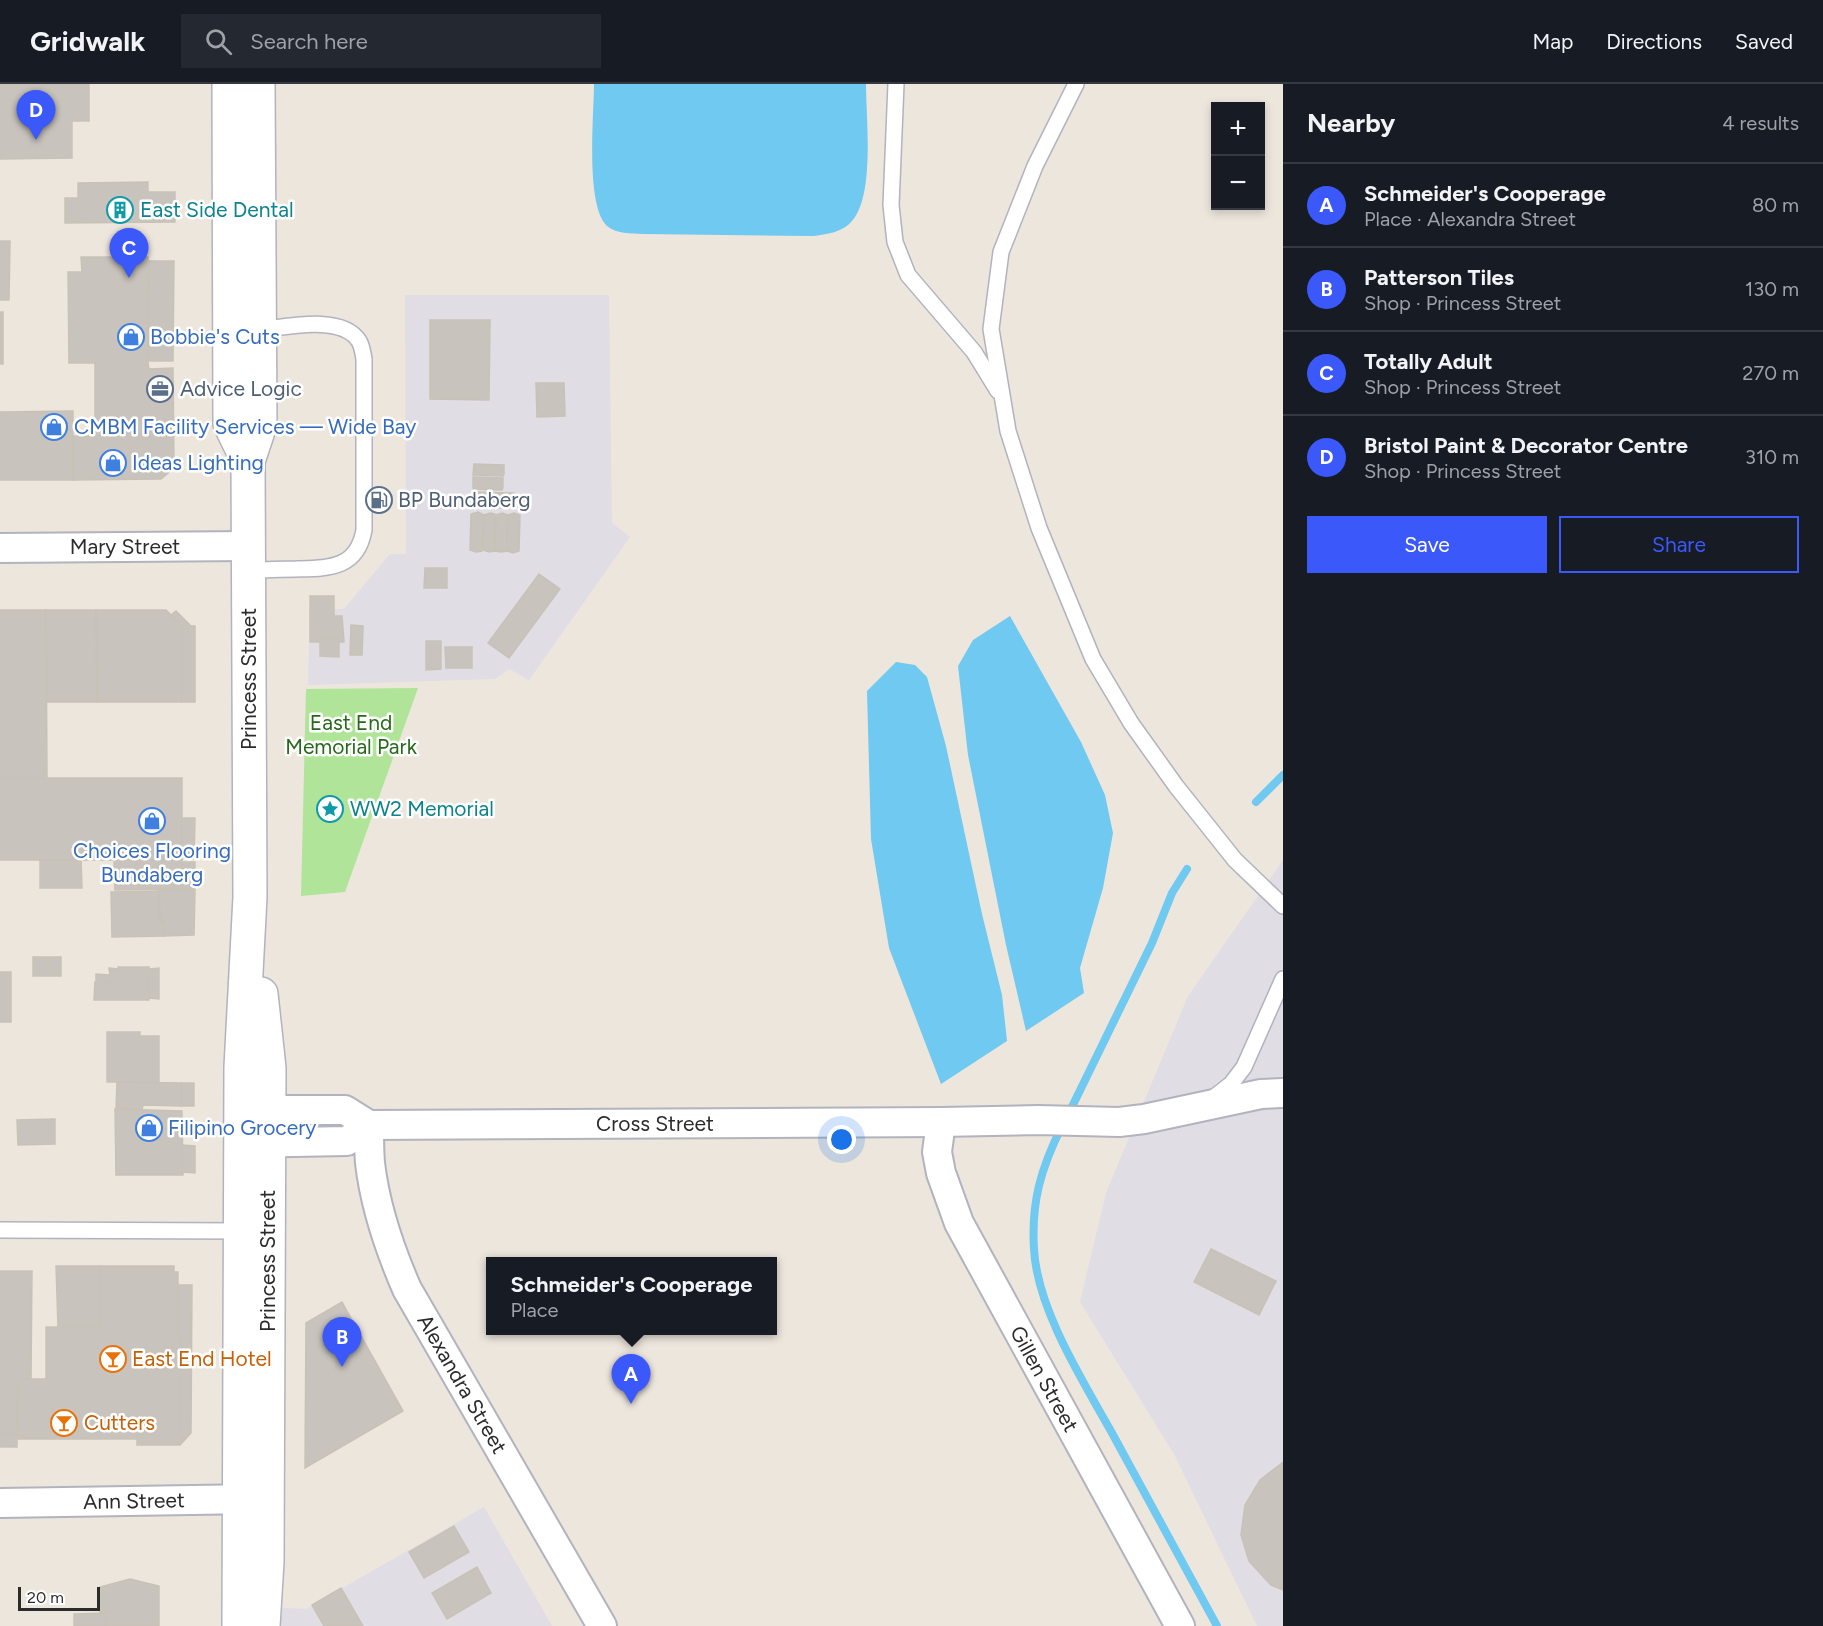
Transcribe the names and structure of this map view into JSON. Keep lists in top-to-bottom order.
{
  "streets": {
    "main road": ["Princess Street"],
    "street": [
      "Mary Street",
      "Cross Street",
      "Gillen Street",
      "Alexandra Street",
      "Ann Street"
    ]
  },
  "crossings": [
    ["Mary Street", "Princess Street"],
    ["Princess Street", "Ann Street"],
    ["Cross Street", "Gillen Street"],
    ["Cross Street", "Alexandra Street"]
  ],
  "parks": ["East End Memorial Park"],
  "places": {
    "building": ["East Side Dental"],
    "shop": [
      "Bobbie's Cuts",
      "CMBM Facility Services — Wide Bay",
      "Ideas Lighting",
      "Choices Flooring Bundaberg",
      "Filipino Grocery"
    ],
    "office": ["Advice Logic"],
    "fuel station": ["BP Bundaberg"],
    "place": ["WW2 Memorial"],
    "bar": ["East End Hotel", "Cutters"]
  },
  "scale_bar": "20 m",
  "page": {
    "header": "Gridwalk",
    "search": "Search here",
    "nav": ["Map", "Directions", "Saved"],
    "heading": ["Nearby", "4 results"],
    "pins": [
      "D",
      "C",
      "B",
      "A"
    ],
    "map_buttons": ["+", "−"],
    "list": [
      {
        "mark": "A",
        "name": "Schmeider's Cooperage",
        "note": "Place · Alexandra Street",
        "value": "80 m"
      },
      {
        "mark": "B",
        "name": "Patterson Tiles",
        "note": "Shop · Princess Street",
        "value": "130 m"
      },
      {
        "mark": "C",
        "name": "Totally Adult",
        "note": "Shop · Princess Street",
        "value": "270 m"
      },
      {
        "mark": "D",
        "name": "Bristol Paint & Decorator Centre",
        "note": "Shop · Princess Street",
        "value": "310 m"
      }
    ],
    "buttons": ["Save", "Share"],
    "popup": ["Schmeider's Cooperage", "Place"],
    "scale": "20 m"
  }
}
